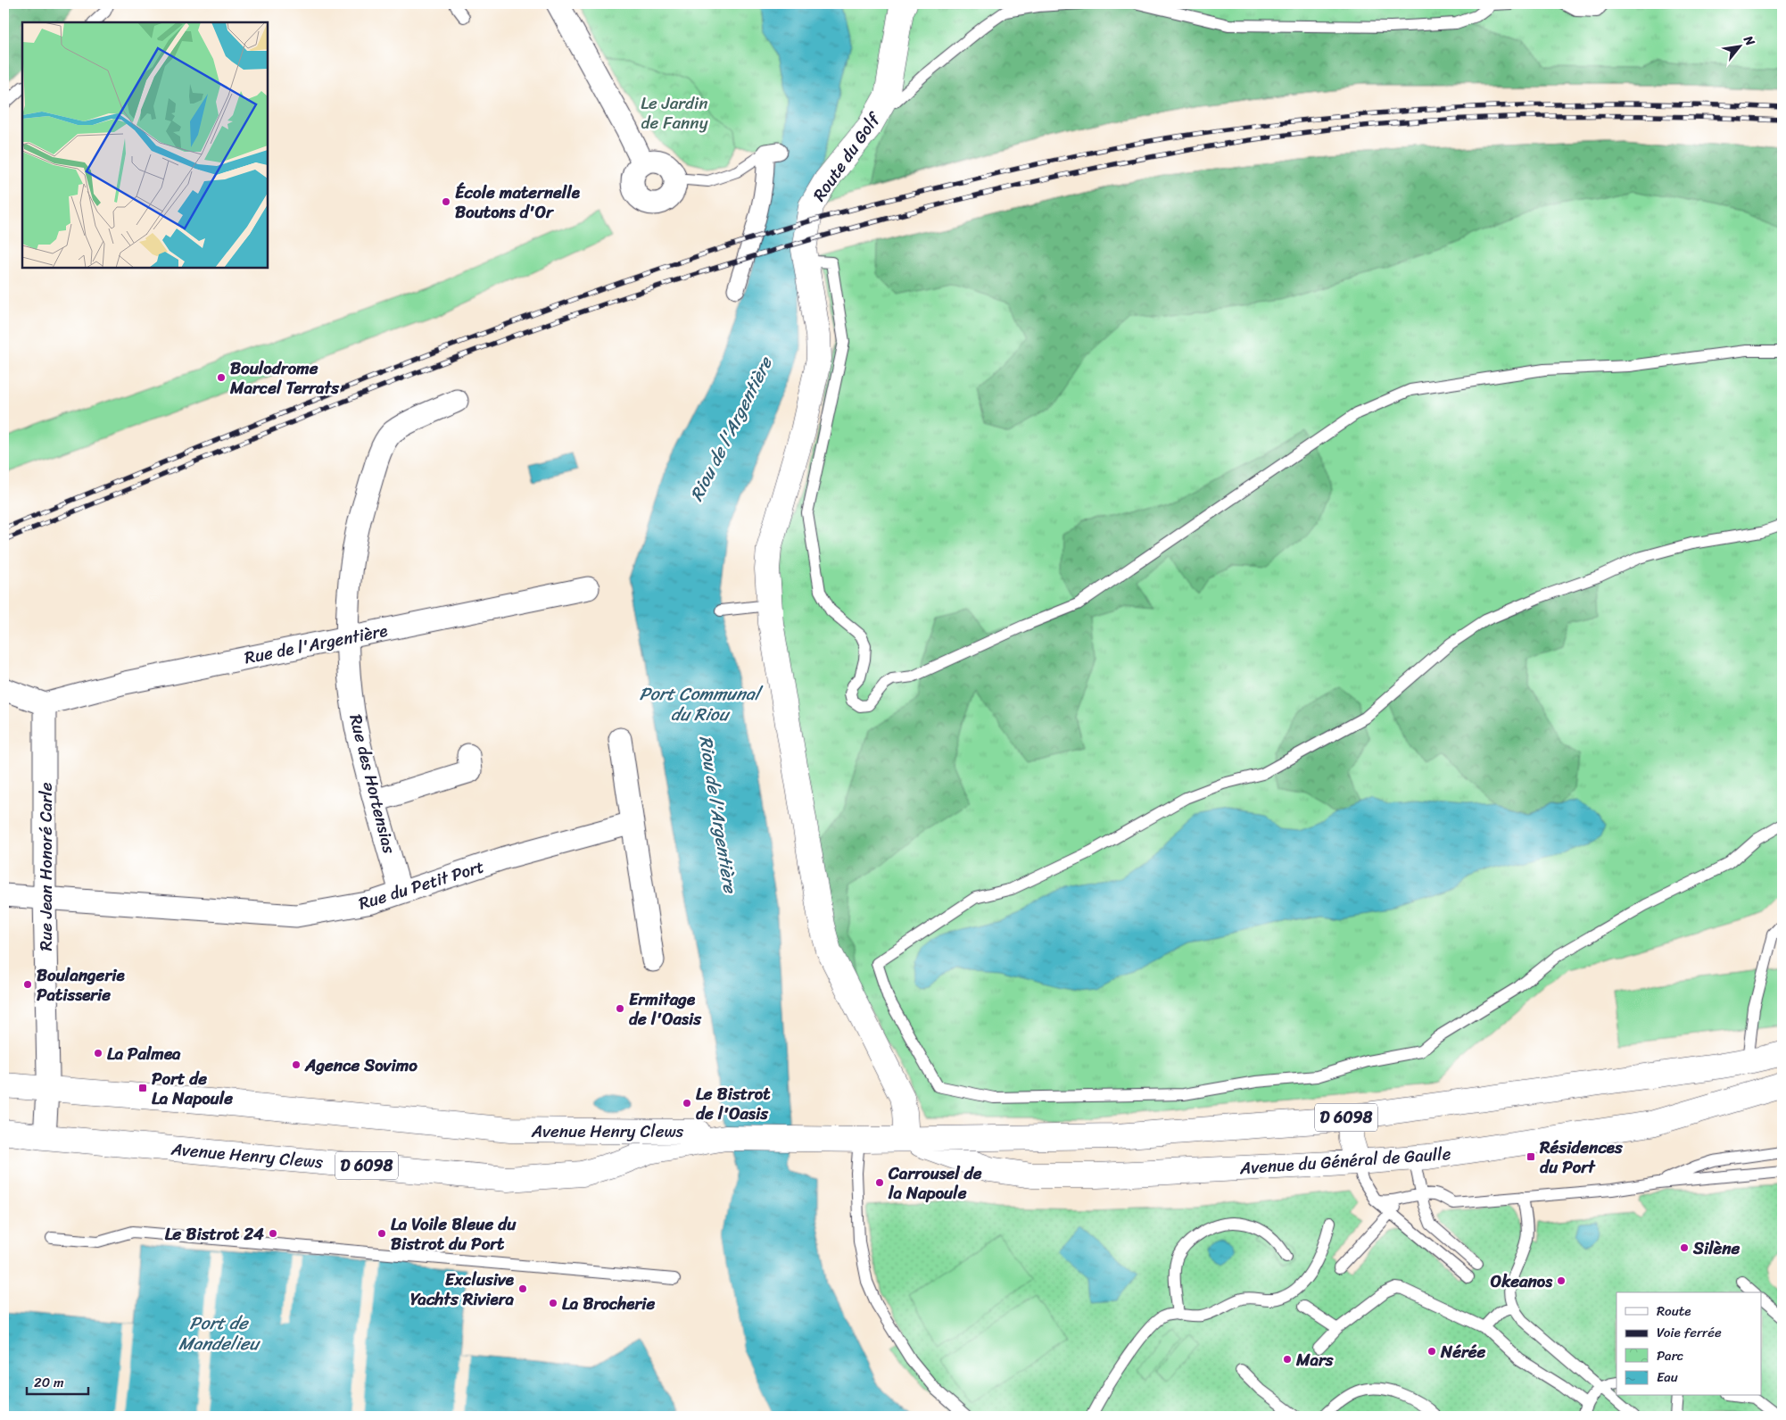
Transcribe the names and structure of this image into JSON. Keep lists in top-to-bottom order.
{
  "streets": {
    "main road": [
      "Route du Golf",
      "D 6098",
      "Avenue Henry Clews",
      "Avenue du Général de Gaulle"
    ],
    "street": [
      "Rue de l'Argentière",
      "Rue des Hortensias",
      "Rue Jean Honoré Carle",
      "Rue du Petit Port"
    ]
  },
  "crossings": [
    ["Rue de l'Argentière", "Rue des Hortensias"],
    ["Rue de l'Argentière", "Rue Jean Honoré Carle"],
    ["Rue des Hortensias", "Rue du Petit Port"],
    ["Rue Jean Honoré Carle", "Rue du Petit Port"],
    ["Rue Jean Honoré Carle", "Avenue Henry Clews"],
    ["Avenue Henry Clews", "Avenue du Général de Gaulle"]
  ],
  "water": ["Riou de l'Argentière", "Port Communal du Riou", "Port de Mandelieu"],
  "parks": ["Le Jardin de Fanny"],
  "places": {
    "other": [
      "École maternelle Boutons d'Or",
      "Boulodrome Marcel Terrats",
      "Boulangerie Patisserie",
      "Ermitage de l'Oasis",
      "La Palmea",
      "Agence Sovimo",
      "Le Bistrot de l'Oasis",
      "Carrousel de la Napoule",
      "Le Bistrot 24",
      "La Voile Bleue du Bistrot du Port",
      "Silène",
      "Okeanos",
      "Exclusive Yachts Riviera",
      "La Brocherie",
      "Nérée",
      "Mars"
    ],
    "transit": ["Port de La Napoule", "Résidences du Port"]
  },
  "legend": [
    "Route",
    "Voie ferrée",
    "Parc",
    "Eau"
  ],
  "scale_bar": "20 m",
  "north": "top right"
}
